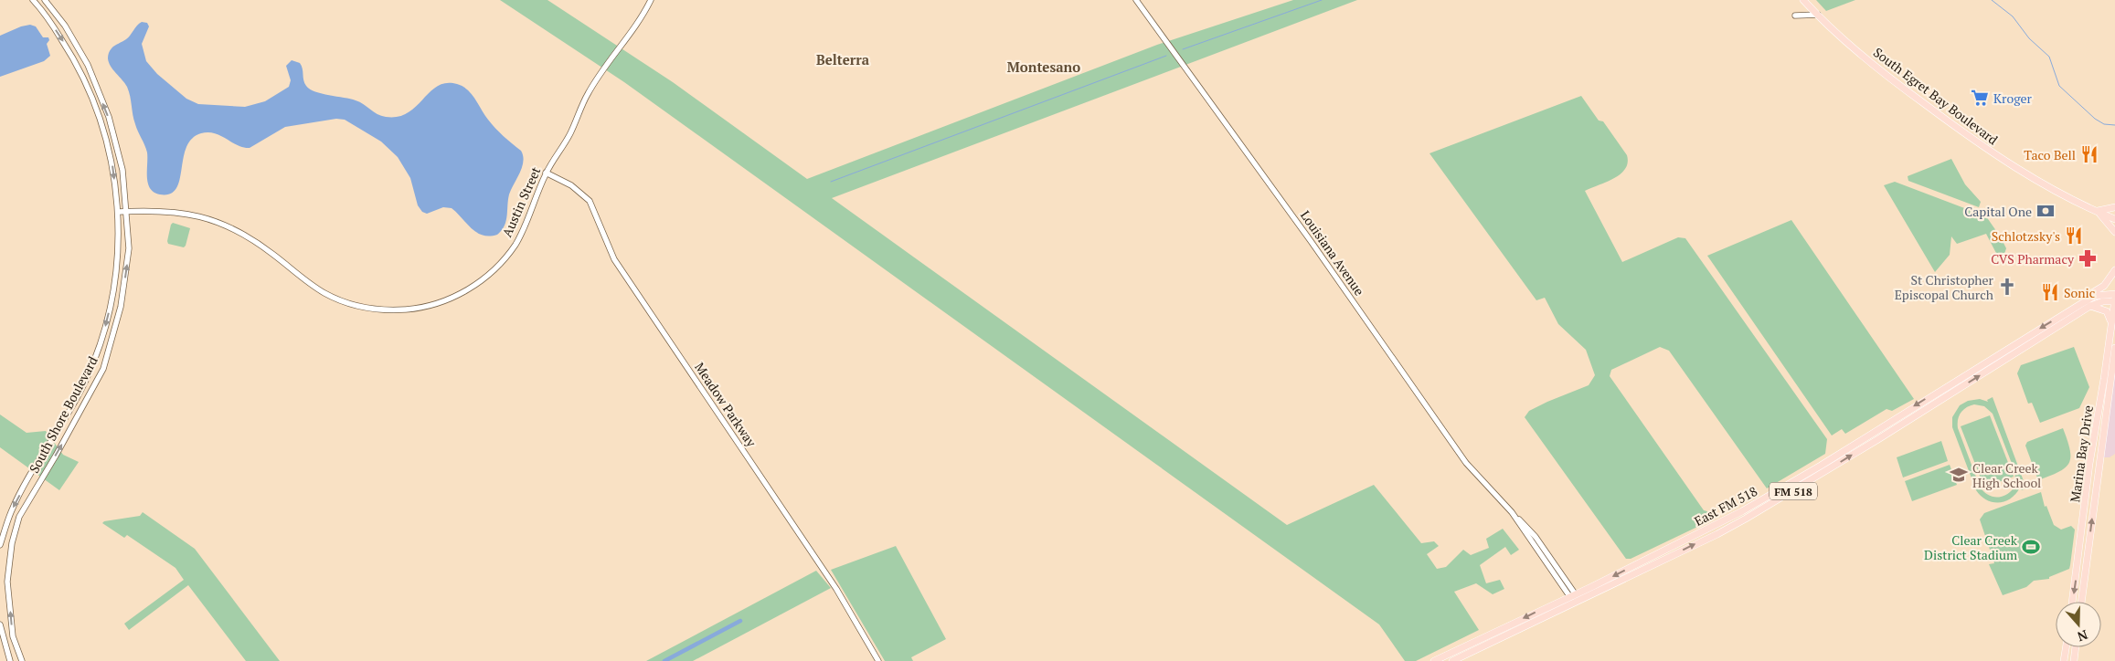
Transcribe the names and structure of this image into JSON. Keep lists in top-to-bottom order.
{
  "streets": {
    "main road": [
      "South Egret Bay Boulevard",
      "Marina Bay Drive",
      "FM 518",
      "East FM 518"
    ],
    "street": [
      "Austin Street",
      "Louisiana Avenue",
      "Meadow Parkway",
      "South Shore Boulevard"
    ]
  },
  "crossings": [
    ["Austin Street", "Meadow Parkway"],
    ["Austin Street", "South Shore Boulevard"],
    ["Louisiana Avenue", "East FM 518"],
    ["Marina Bay Drive", "FM 518"],
    ["FM 518", "East FM 518"]
  ],
  "districts": ["Belterra", "Montesano"],
  "places": {
    "supermarket": ["Kroger"],
    "restaurant": ["Taco Bell", "Schlotzsky's", "Sonic"],
    "bank": ["Capital One"],
    "pharmacy": ["CVS Pharmacy"],
    "church": ["St Christopher Episcopal Church"],
    "school or university": ["Clear Creek High School"],
    "sports": ["Clear Creek District Stadium"]
  },
  "north": "bottom"
}
